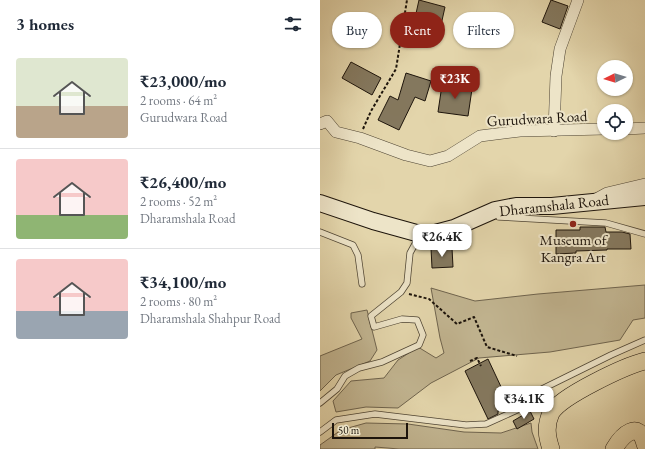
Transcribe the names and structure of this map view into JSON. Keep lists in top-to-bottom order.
{
  "streets": {
    "main road": ["Dharamshala Road"],
    "street": ["Gurudwara Road"]
  },
  "places": ["Museum of Kangra Art"],
  "scale_bar": "50 m",
  "north": "left",
  "page": {
    "heading": "3 homes",
    "chip": ["Buy", "Rent", "Filters"],
    "list": [
      {
        "name": "₹23,000/mo",
        "note": "2 rooms · 64 m² · Gurudwara Road"
      },
      {
        "name": "₹26,400/mo",
        "note": "2 rooms · 52 m² · Dharamshala Road"
      },
      {
        "name": "₹34,100/mo",
        "note": "2 rooms · 80 m² · Dharamshala Shahpur Road"
      }
    ],
    "price": ["₹23K", "₹26.4K", "₹34.1K"],
    "scale": "50 m"
  }
}
